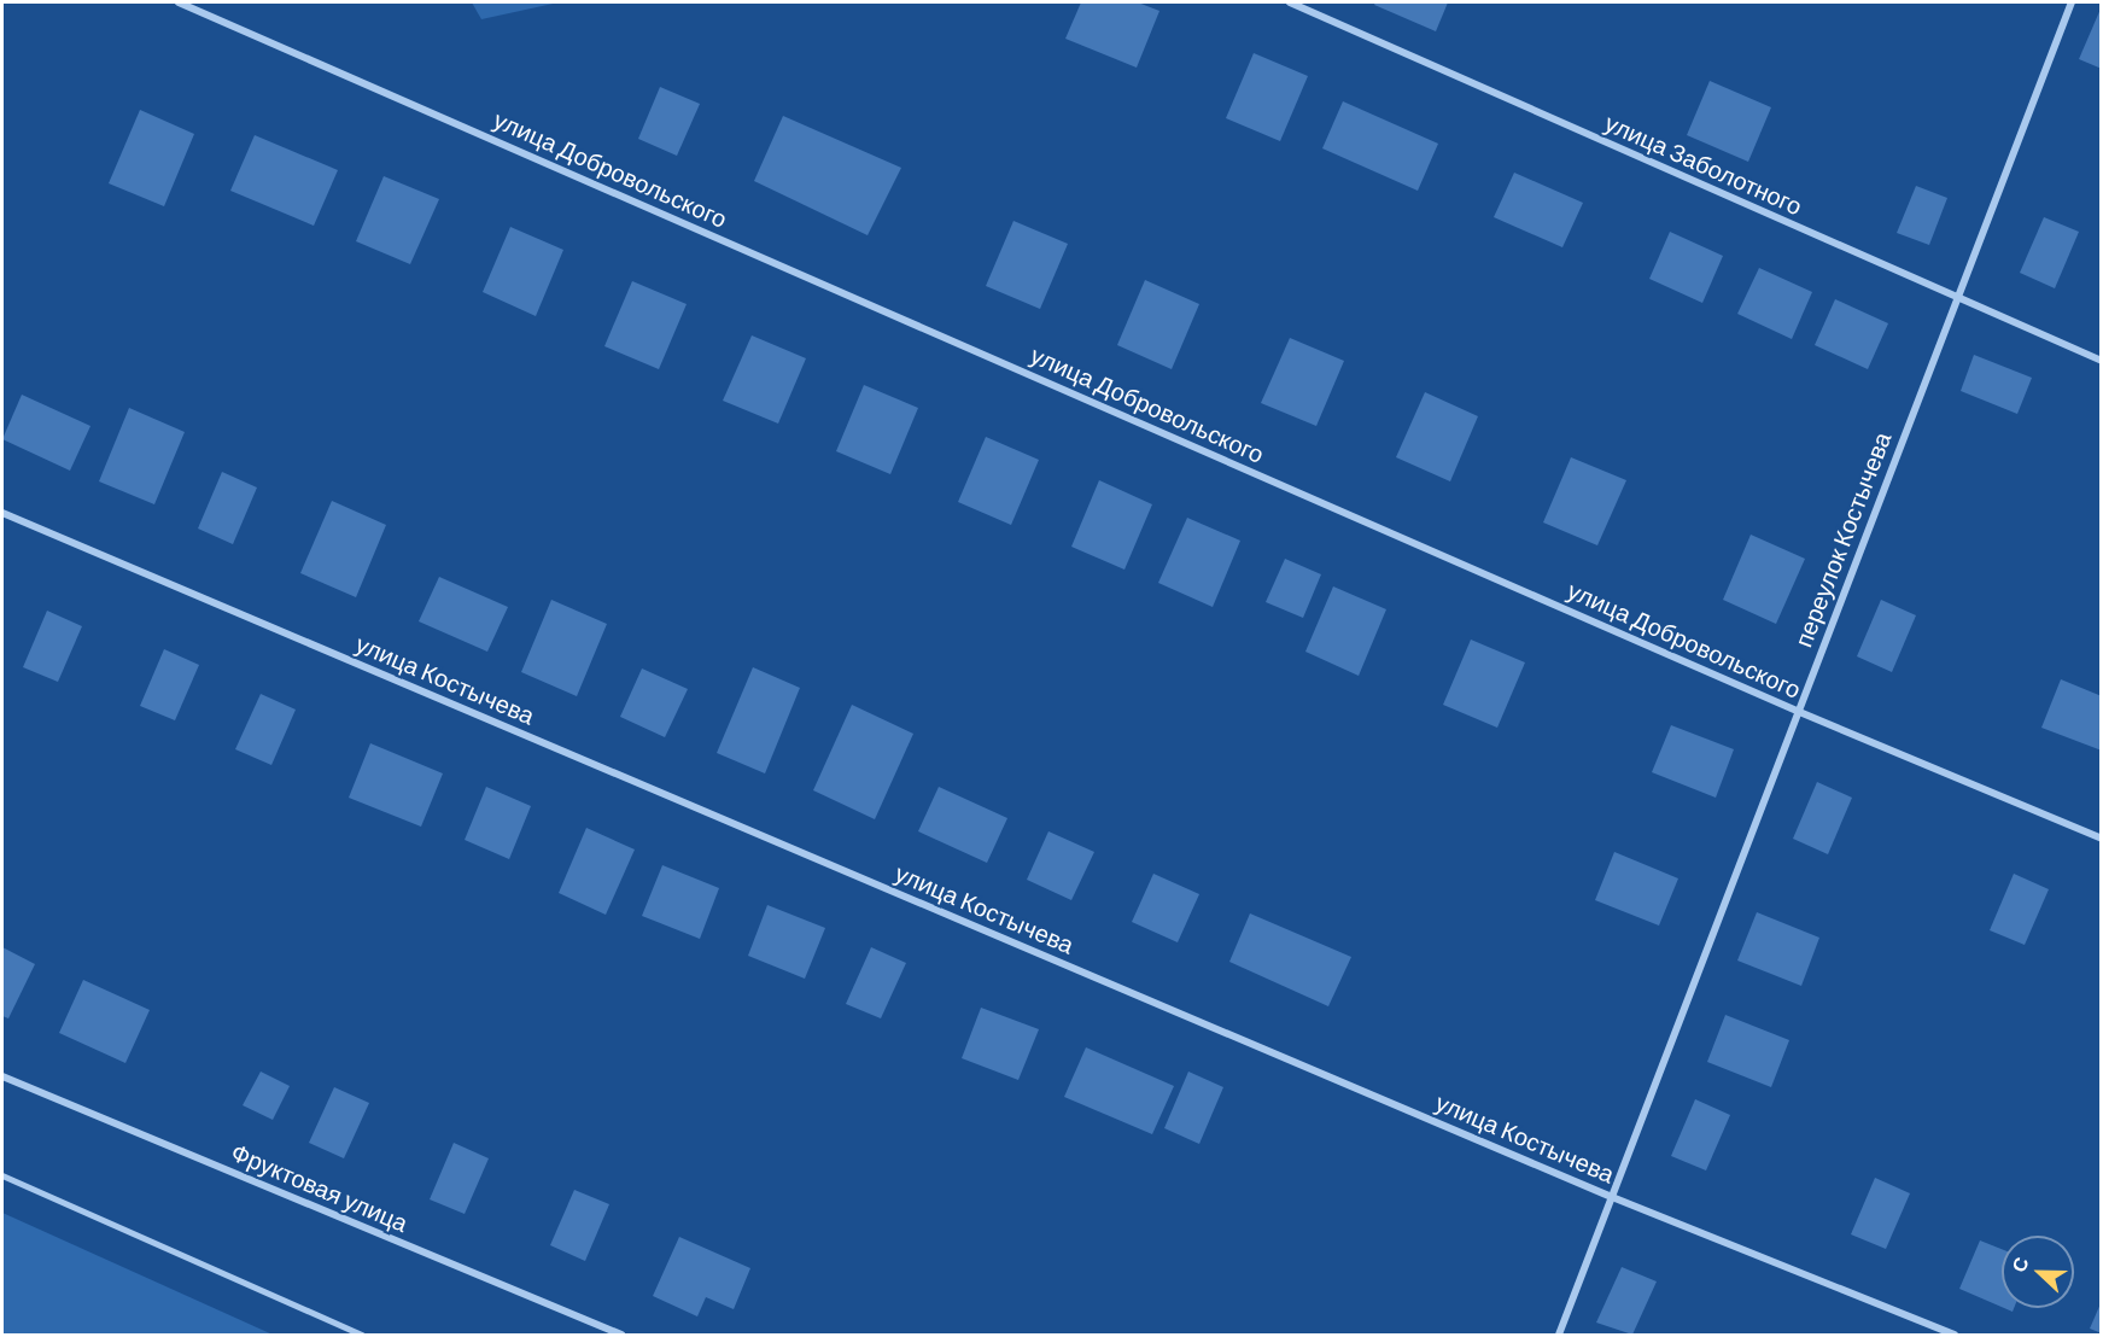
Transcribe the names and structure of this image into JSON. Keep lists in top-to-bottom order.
{
  "streets": {
    "street": [
      "улица Заболотного",
      "улица Добровольского",
      "переулок Костычева",
      "улица Костычева",
      "Фруктовая улица"
    ]
  },
  "crossings": [
    ["улица Заболотного", "переулок Костычева"],
    ["улица Добровольского", "переулок Костычева"],
    ["переулок Костычева", "улица Костычева"]
  ],
  "north": "left"
}
